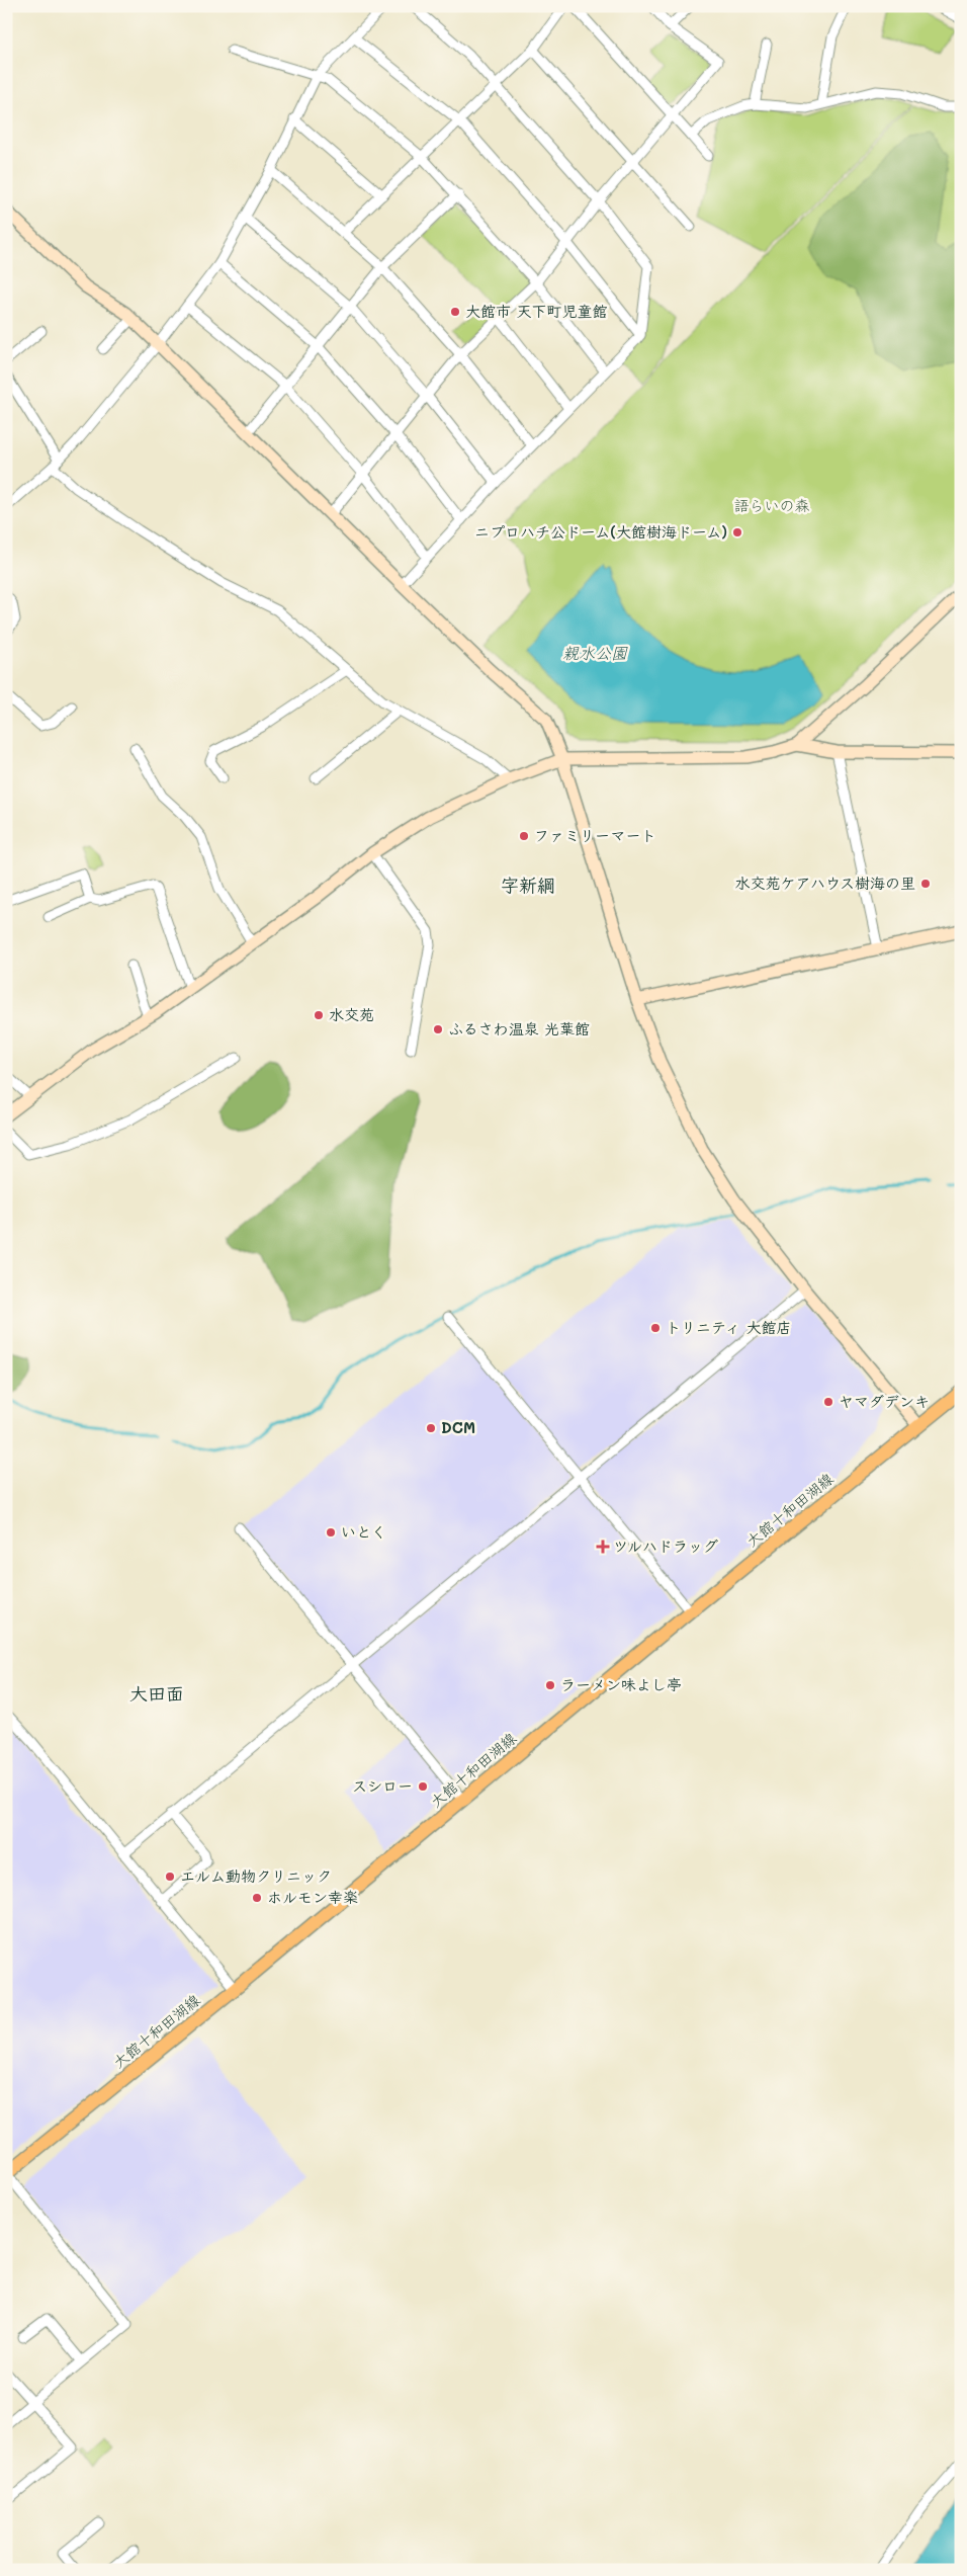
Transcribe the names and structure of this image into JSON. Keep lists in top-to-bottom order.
{
  "streets": {
    "main road": ["大館十和田湖線"]
  },
  "districts": ["字新綱", "大田面"],
  "water": ["親水公園"],
  "parks": ["語らいの森"],
  "places": {
    "other": [
      "大館市 天下町児童館",
      "ニプロハチ公ドーム(大館樹海ドーム)",
      "ファミリーマート",
      "水交苑ケアハウス樹海の里",
      "水交苑",
      "ふるさわ温泉 光葉館",
      "トリニティ 大館店",
      "ヤマダデンキ",
      "DCM",
      "いとく",
      "ラーメン味よし亭",
      "スシロー",
      "エルム動物クリニック",
      "ホルモン幸楽"
    ],
    "health": ["ツルハドラッグ"]
  }
}
